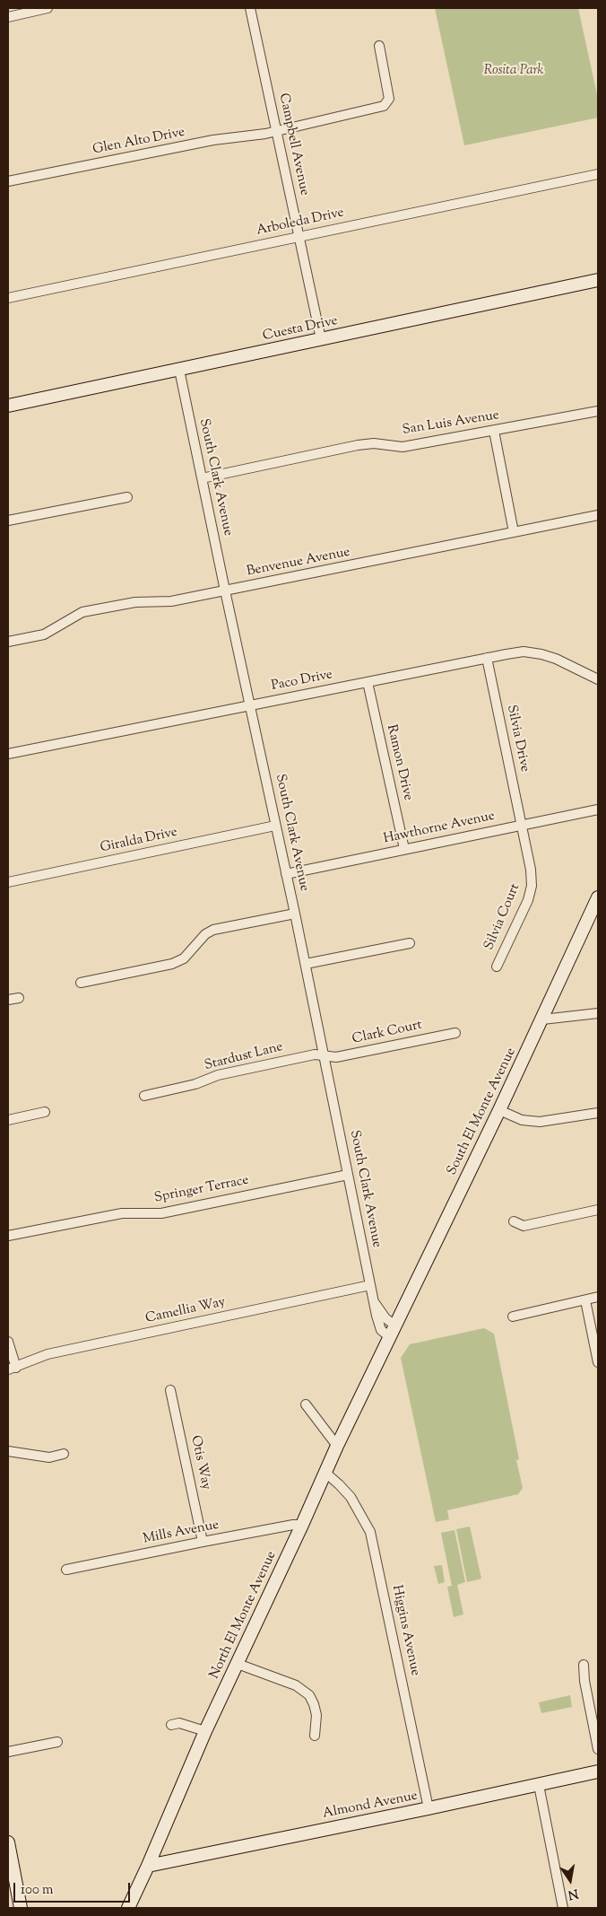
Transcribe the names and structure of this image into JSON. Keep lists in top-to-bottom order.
{
  "streets": {
    "street": [
      "Glen Alto Drive",
      "Campbell Avenue",
      "Arboleda Drive",
      "Cuesta Drive",
      "San Luis Avenue",
      "South Clark Avenue",
      "Benvenue Avenue",
      "Paco Drive",
      "Silvia Drive",
      "Ramon Drive",
      "Hawthorne Avenue",
      "Giralda Drive",
      "Silvia Court",
      "Clark Court",
      "Stardust Lane",
      "South El Monte Avenue",
      "Springer Terrace",
      "Camellia Way",
      "Otis Way",
      "Mills Avenue",
      "North El Monte Avenue",
      "Higgins Avenue",
      "Almond Avenue"
    ]
  },
  "crossings": [
    ["Glen Alto Drive", "Campbell Avenue"],
    ["Campbell Avenue", "Arboleda Drive"],
    ["Campbell Avenue", "Cuesta Drive"],
    ["Cuesta Drive", "South Clark Avenue"],
    ["San Luis Avenue", "South Clark Avenue"],
    ["South Clark Avenue", "Benvenue Avenue"],
    ["South Clark Avenue", "Paco Drive"],
    ["South Clark Avenue", "Hawthorne Avenue"],
    ["South Clark Avenue", "Giralda Drive"],
    ["South Clark Avenue", "Clark Court"],
    ["South Clark Avenue", "Stardust Lane"],
    ["South Clark Avenue", "South El Monte Avenue"],
    ["South Clark Avenue", "Springer Terrace"],
    ["South Clark Avenue", "Camellia Way"],
    ["South Clark Avenue", "North El Monte Avenue"],
    ["Paco Drive", "Silvia Drive"],
    ["Paco Drive", "Ramon Drive"],
    ["Silvia Drive", "Hawthorne Avenue"],
    ["Silvia Drive", "Silvia Court"],
    ["Ramon Drive", "Hawthorne Avenue"],
    ["Hawthorne Avenue", "Silvia Court"],
    ["Clark Court", "Stardust Lane"],
    ["South El Monte Avenue", "North El Monte Avenue"],
    ["Otis Way", "Mills Avenue"],
    ["Mills Avenue", "North El Monte Avenue"],
    ["North El Monte Avenue", "Higgins Avenue"],
    ["North El Monte Avenue", "Almond Avenue"],
    ["Higgins Avenue", "Almond Avenue"]
  ],
  "parks": ["Rosita Park"],
  "scale_bar": "100 m",
  "north": "bottom"
}
